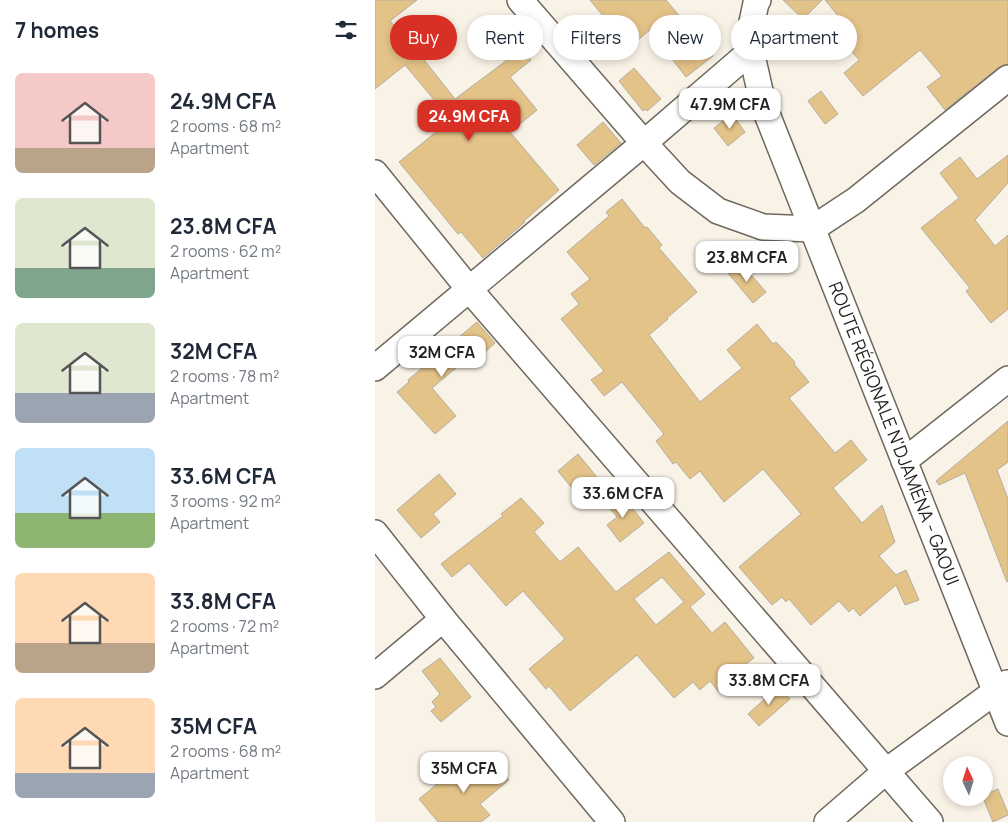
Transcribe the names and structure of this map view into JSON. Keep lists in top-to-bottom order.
{
  "streets": {
    "street": ["ROUTE RÉGIONALE N'DJAMÉNA - GAOUI"]
  },
  "north": "top",
  "page": {
    "heading": "7 homes",
    "chip": [
      "Buy",
      "Rent",
      "Filters",
      "New",
      "Apartment"
    ],
    "list": [
      {
        "name": "24.9M CFA",
        "note": "2 rooms · 68 m² · Apartment"
      },
      {
        "name": "23.8M CFA",
        "note": "2 rooms · 62 m² · Apartment"
      },
      {
        "name": "32M CFA",
        "note": "2 rooms · 78 m² · Apartment"
      },
      {
        "name": "33.6M CFA",
        "note": "3 rooms · 92 m² · Apartment"
      },
      {
        "name": "33.8M CFA",
        "note": "2 rooms · 72 m² · Apartment"
      },
      {
        "name": "35M CFA",
        "note": "2 rooms · 68 m² · Apartment"
      }
    ],
    "price": [
      "47.9M CFA",
      "24.9M CFA",
      "23.8M CFA",
      "32M CFA",
      "33.6M CFA",
      "33.8M CFA",
      "35M CFA"
    ]
  }
}
